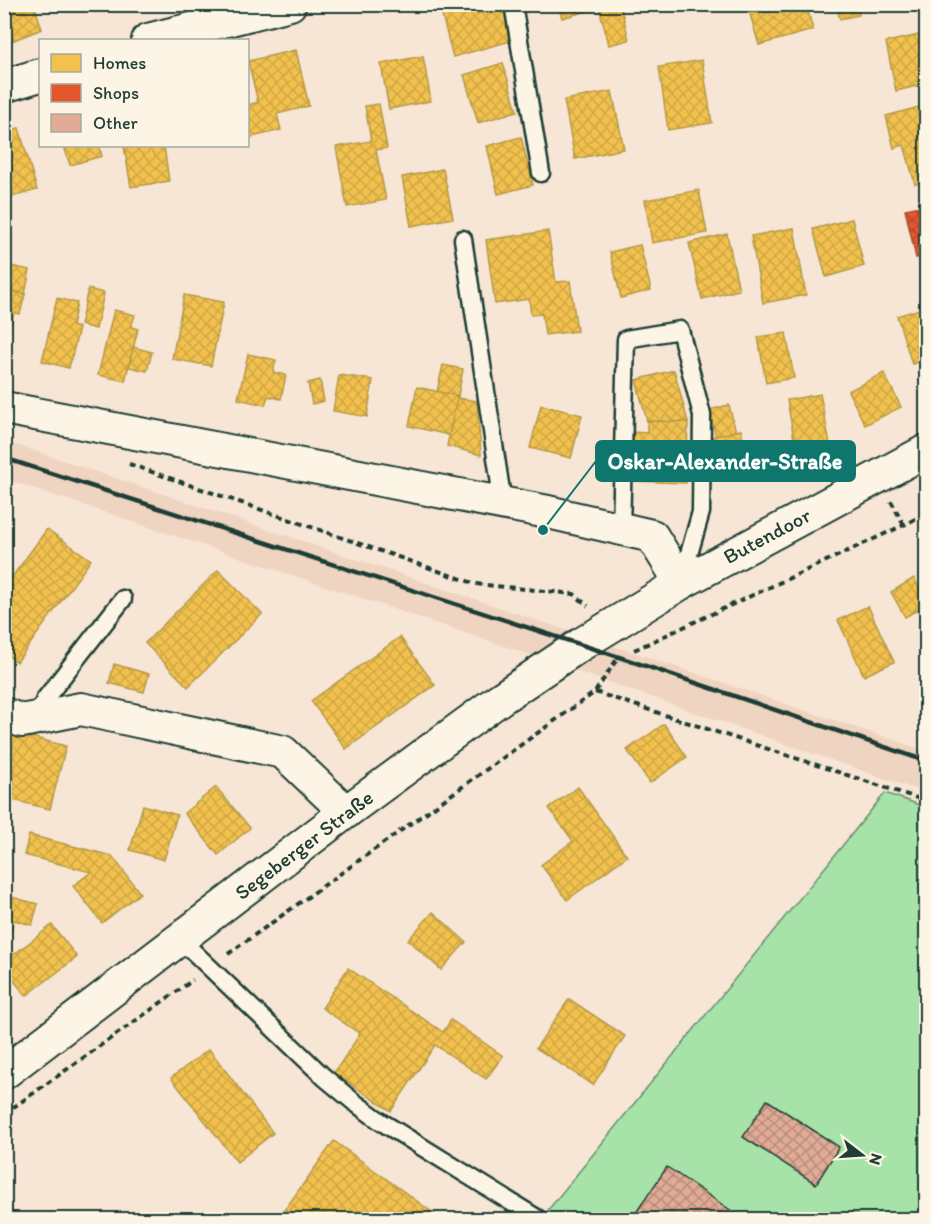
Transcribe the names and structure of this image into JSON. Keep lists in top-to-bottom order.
{
  "streets": {
    "street": ["Butendoor", "Segeberger Straße"]
  },
  "crossings": [
    ["Butendoor", "Segeberger Straße"]
  ],
  "places": ["Oskar-Alexander-Straße"],
  "legend": ["Homes", "Shops", "Other"],
  "north": "right"
}
